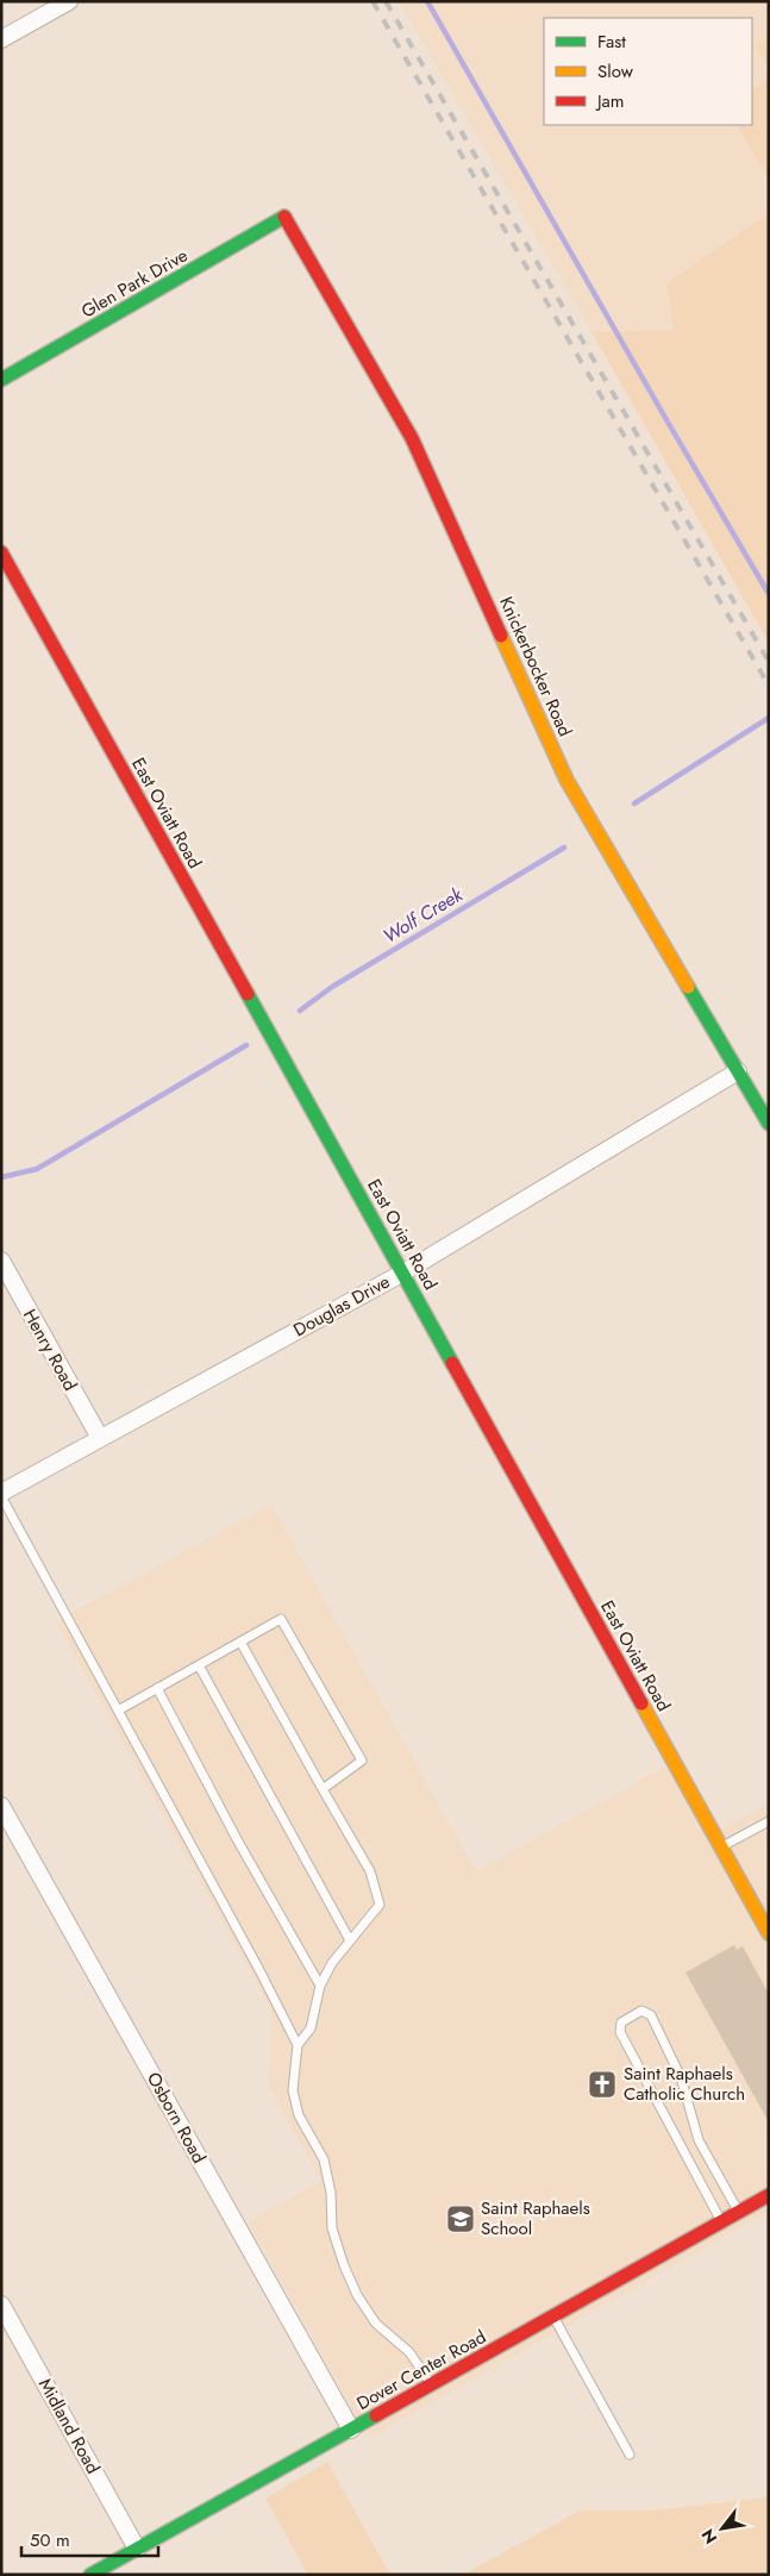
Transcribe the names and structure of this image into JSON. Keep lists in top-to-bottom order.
{
  "streets": {
    "street": [
      "Glen Park Drive",
      "Knickerbocker Road",
      "East Oviatt Road",
      "Douglas Drive",
      "Henry Road",
      "Osborn Road",
      "Dover Center Road",
      "Midland Road"
    ]
  },
  "crossings": [
    ["Glen Park Drive", "Knickerbocker Road"],
    ["Knickerbocker Road", "Douglas Drive"],
    ["East Oviatt Road", "Douglas Drive"],
    ["Douglas Drive", "Henry Road"],
    ["Osborn Road", "Dover Center Road"],
    ["Dover Center Road", "Midland Road"]
  ],
  "water": ["Wolf Creek"],
  "places": {
    "church": ["Saint Raphaels Catholic Church"],
    "school or university": ["Saint Raphaels School"]
  },
  "legend": ["Fast", "Slow", "Jam"],
  "scale_bar": "50 m",
  "north": "bottom left"
}
